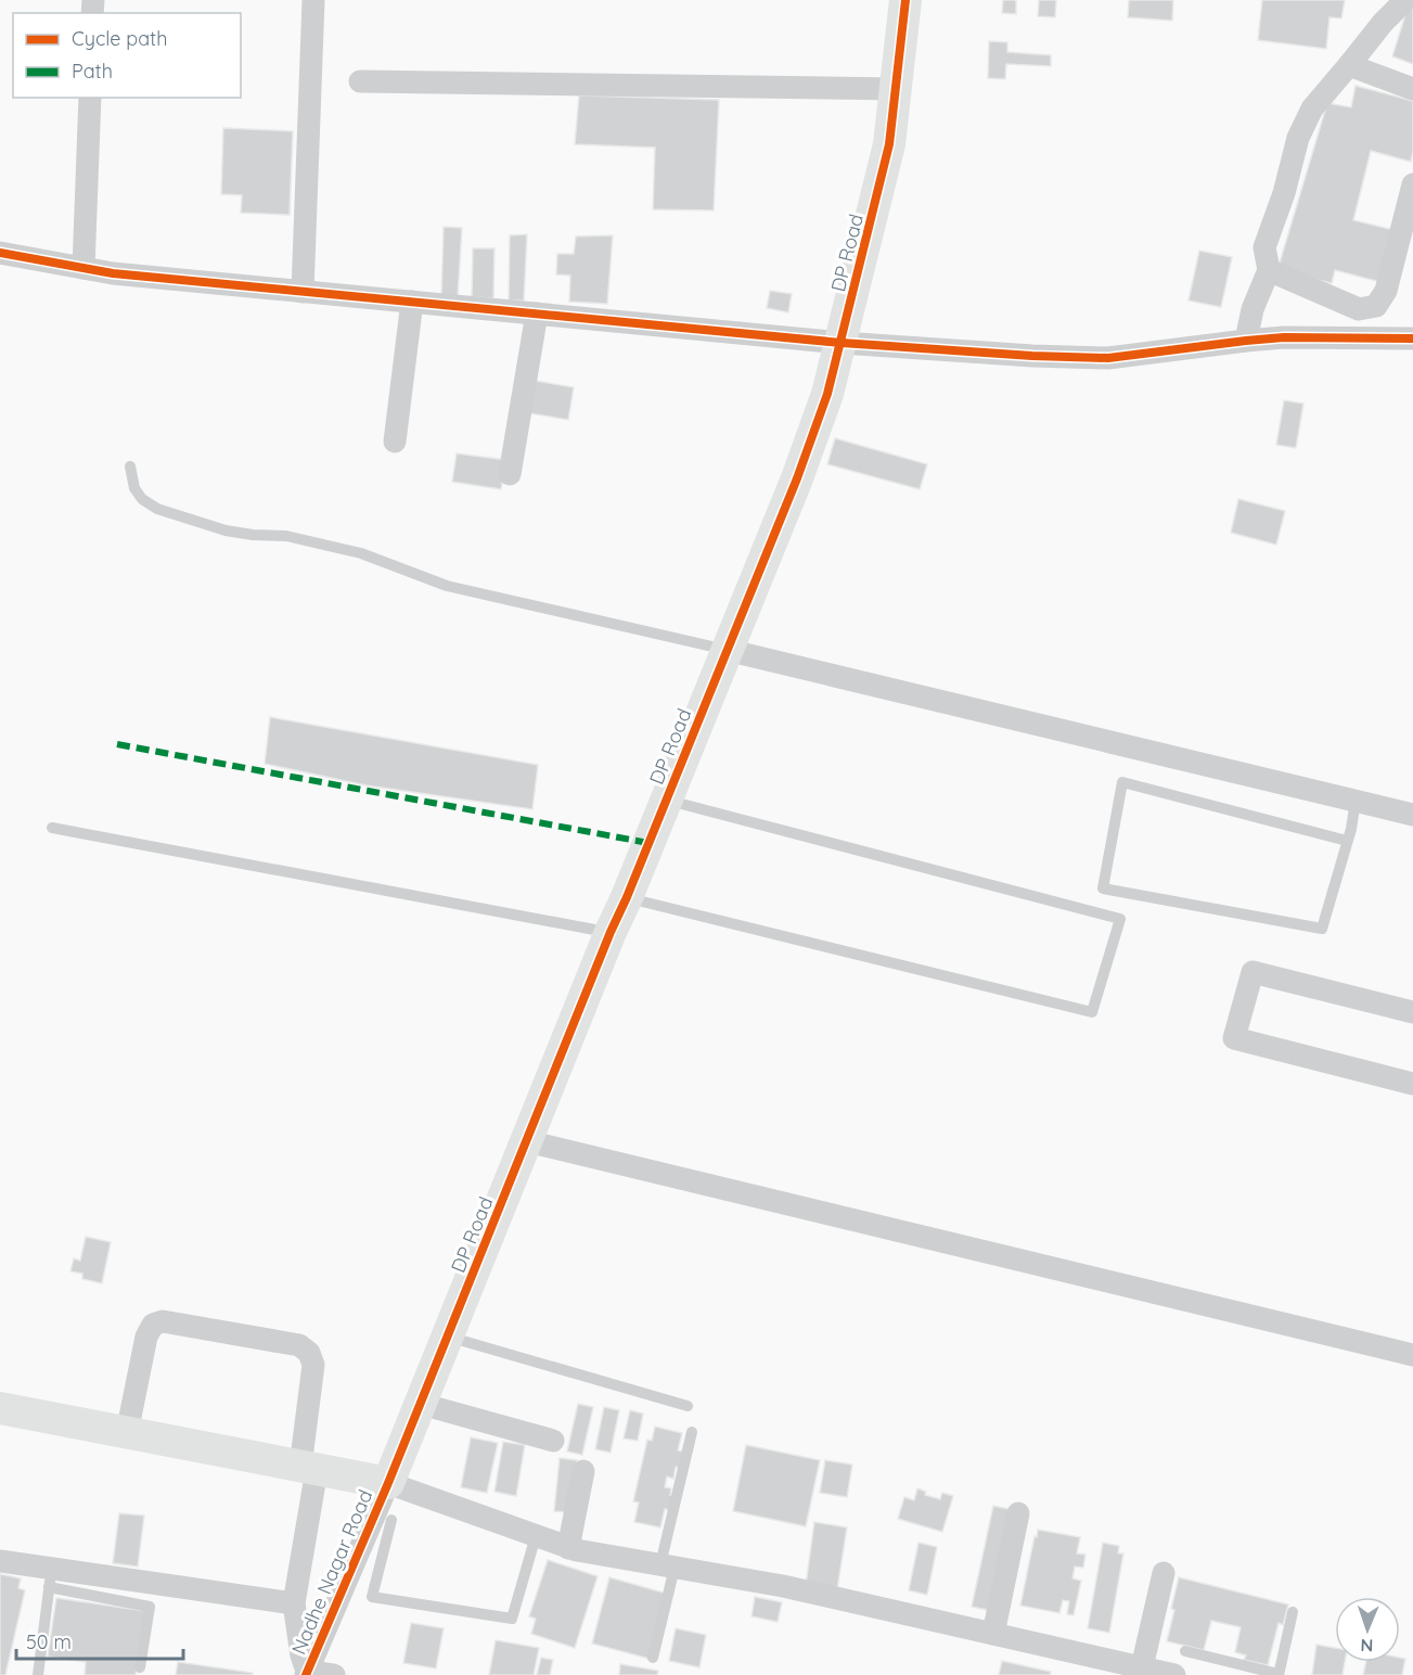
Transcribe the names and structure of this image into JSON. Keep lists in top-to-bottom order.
{
  "streets": {
    "street": ["DP Road", "Nadhe Nagar Road"]
  },
  "crossings": [
    ["DP Road", "Nadhe Nagar Road"]
  ],
  "legend": ["Cycle path", "Path"],
  "scale_bar": "50 m",
  "north": "bottom"
}
